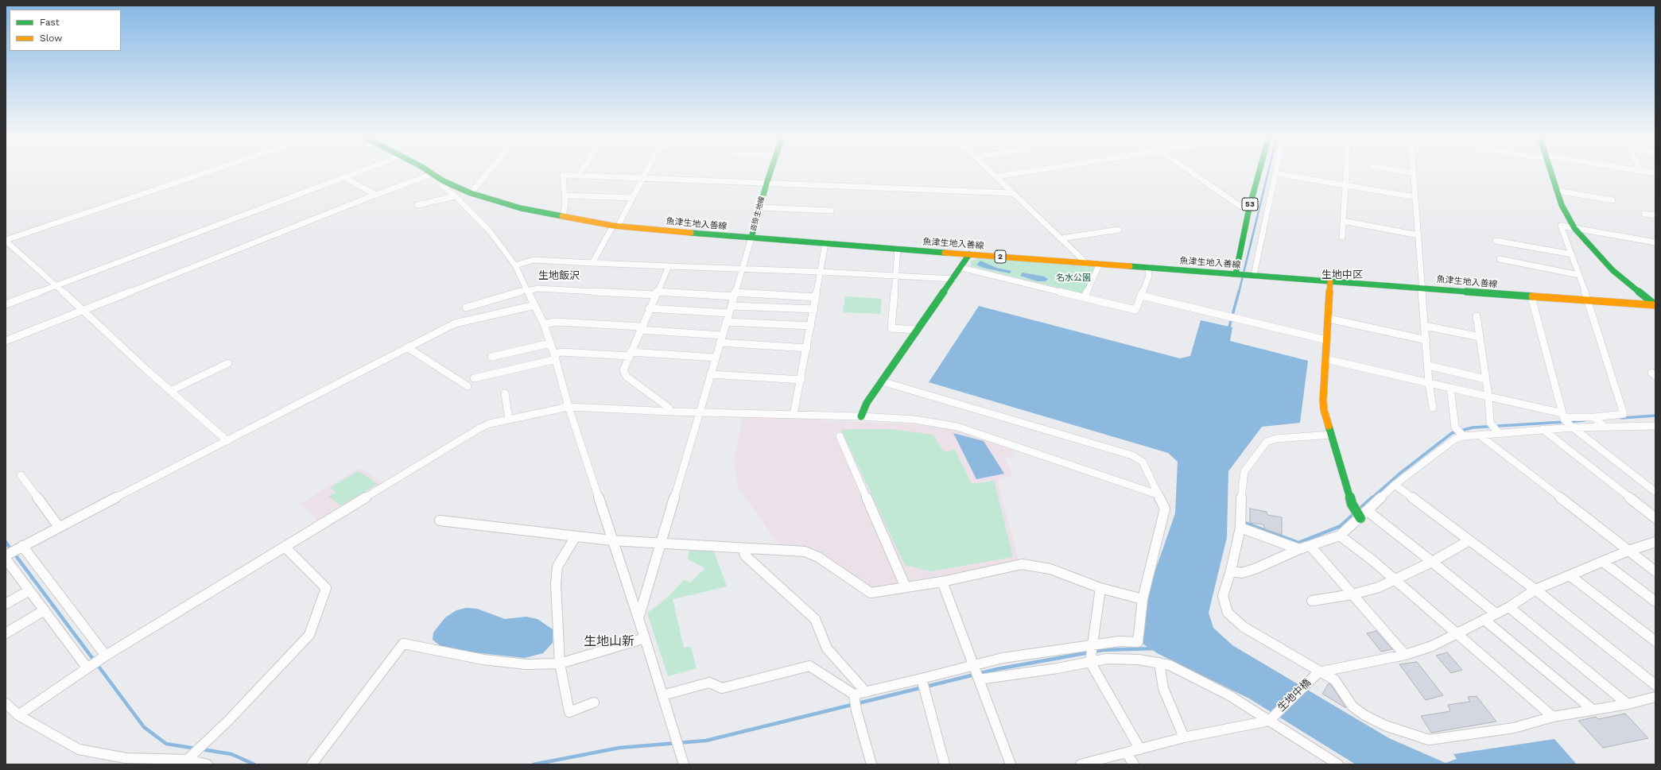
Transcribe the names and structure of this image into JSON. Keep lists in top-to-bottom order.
{
  "streets": {
    "main road": [
      "53",
      "沓掛生地線",
      "魚津生地入善線",
      "2"
    ],
    "street": ["生地中橋"]
  },
  "crossings": [
    ["53", "魚津生地入善線"],
    ["沓掛生地線", "魚津生地入善線"]
  ],
  "districts": ["生地中区", "生地飯沢", "生地山新"],
  "parks": ["名水公園"],
  "legend": ["Fast", "Slow"]
}
